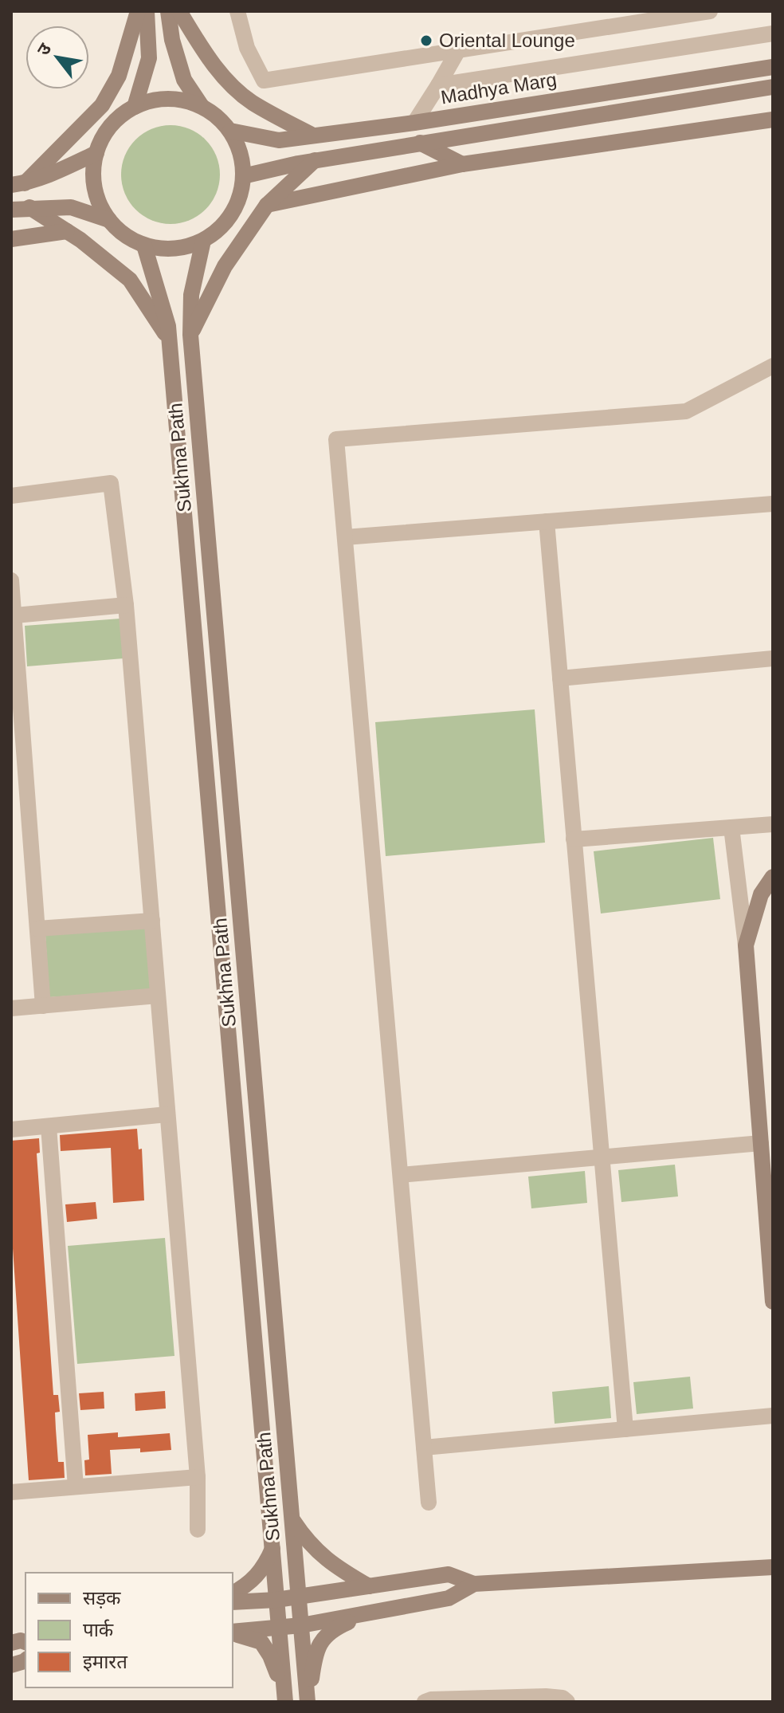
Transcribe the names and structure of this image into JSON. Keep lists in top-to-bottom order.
{
  "streets": {
    "main road": ["Madhya Marg", "Sukhna Path"]
  },
  "crossings": [
    ["Madhya Marg", "Sukhna Path"]
  ],
  "places": ["Oriental Lounge"],
  "legend": ["सड़क", "पार्क", "इमारत"],
  "north": "top left"
}
